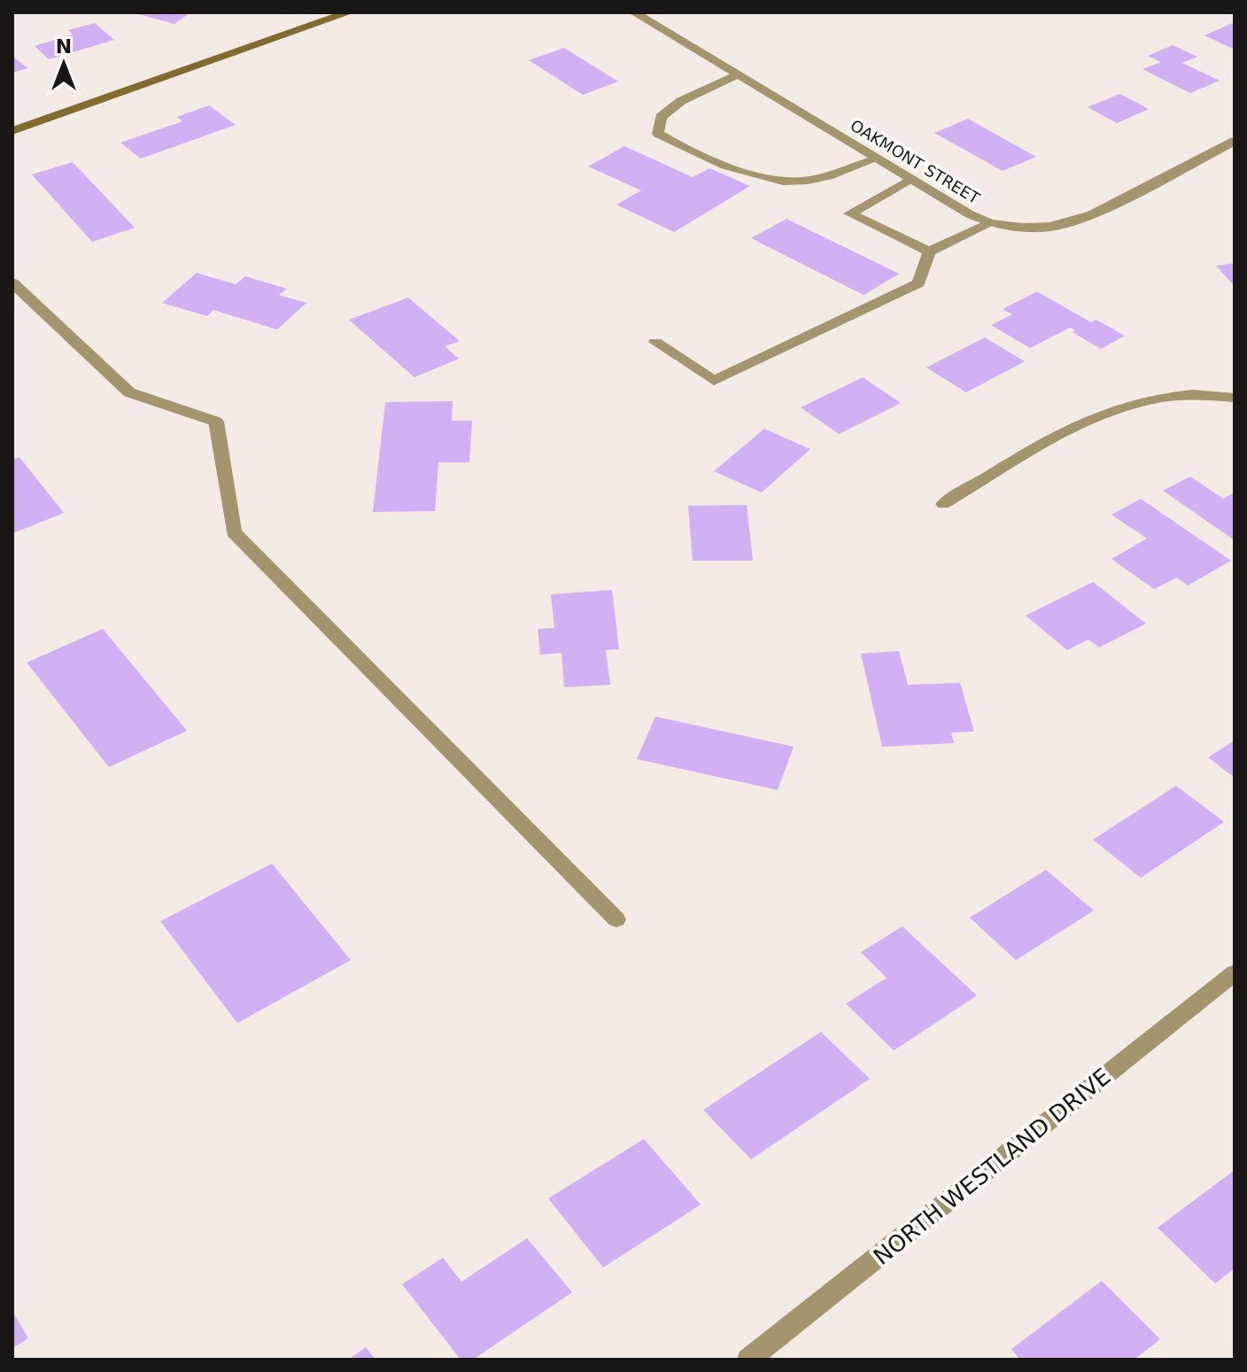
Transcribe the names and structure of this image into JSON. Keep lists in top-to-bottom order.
{
  "streets": {
    "street": ["OAKMONT STREET", "NORTH WESTLAND DRIVE"]
  },
  "north": "top"
}
